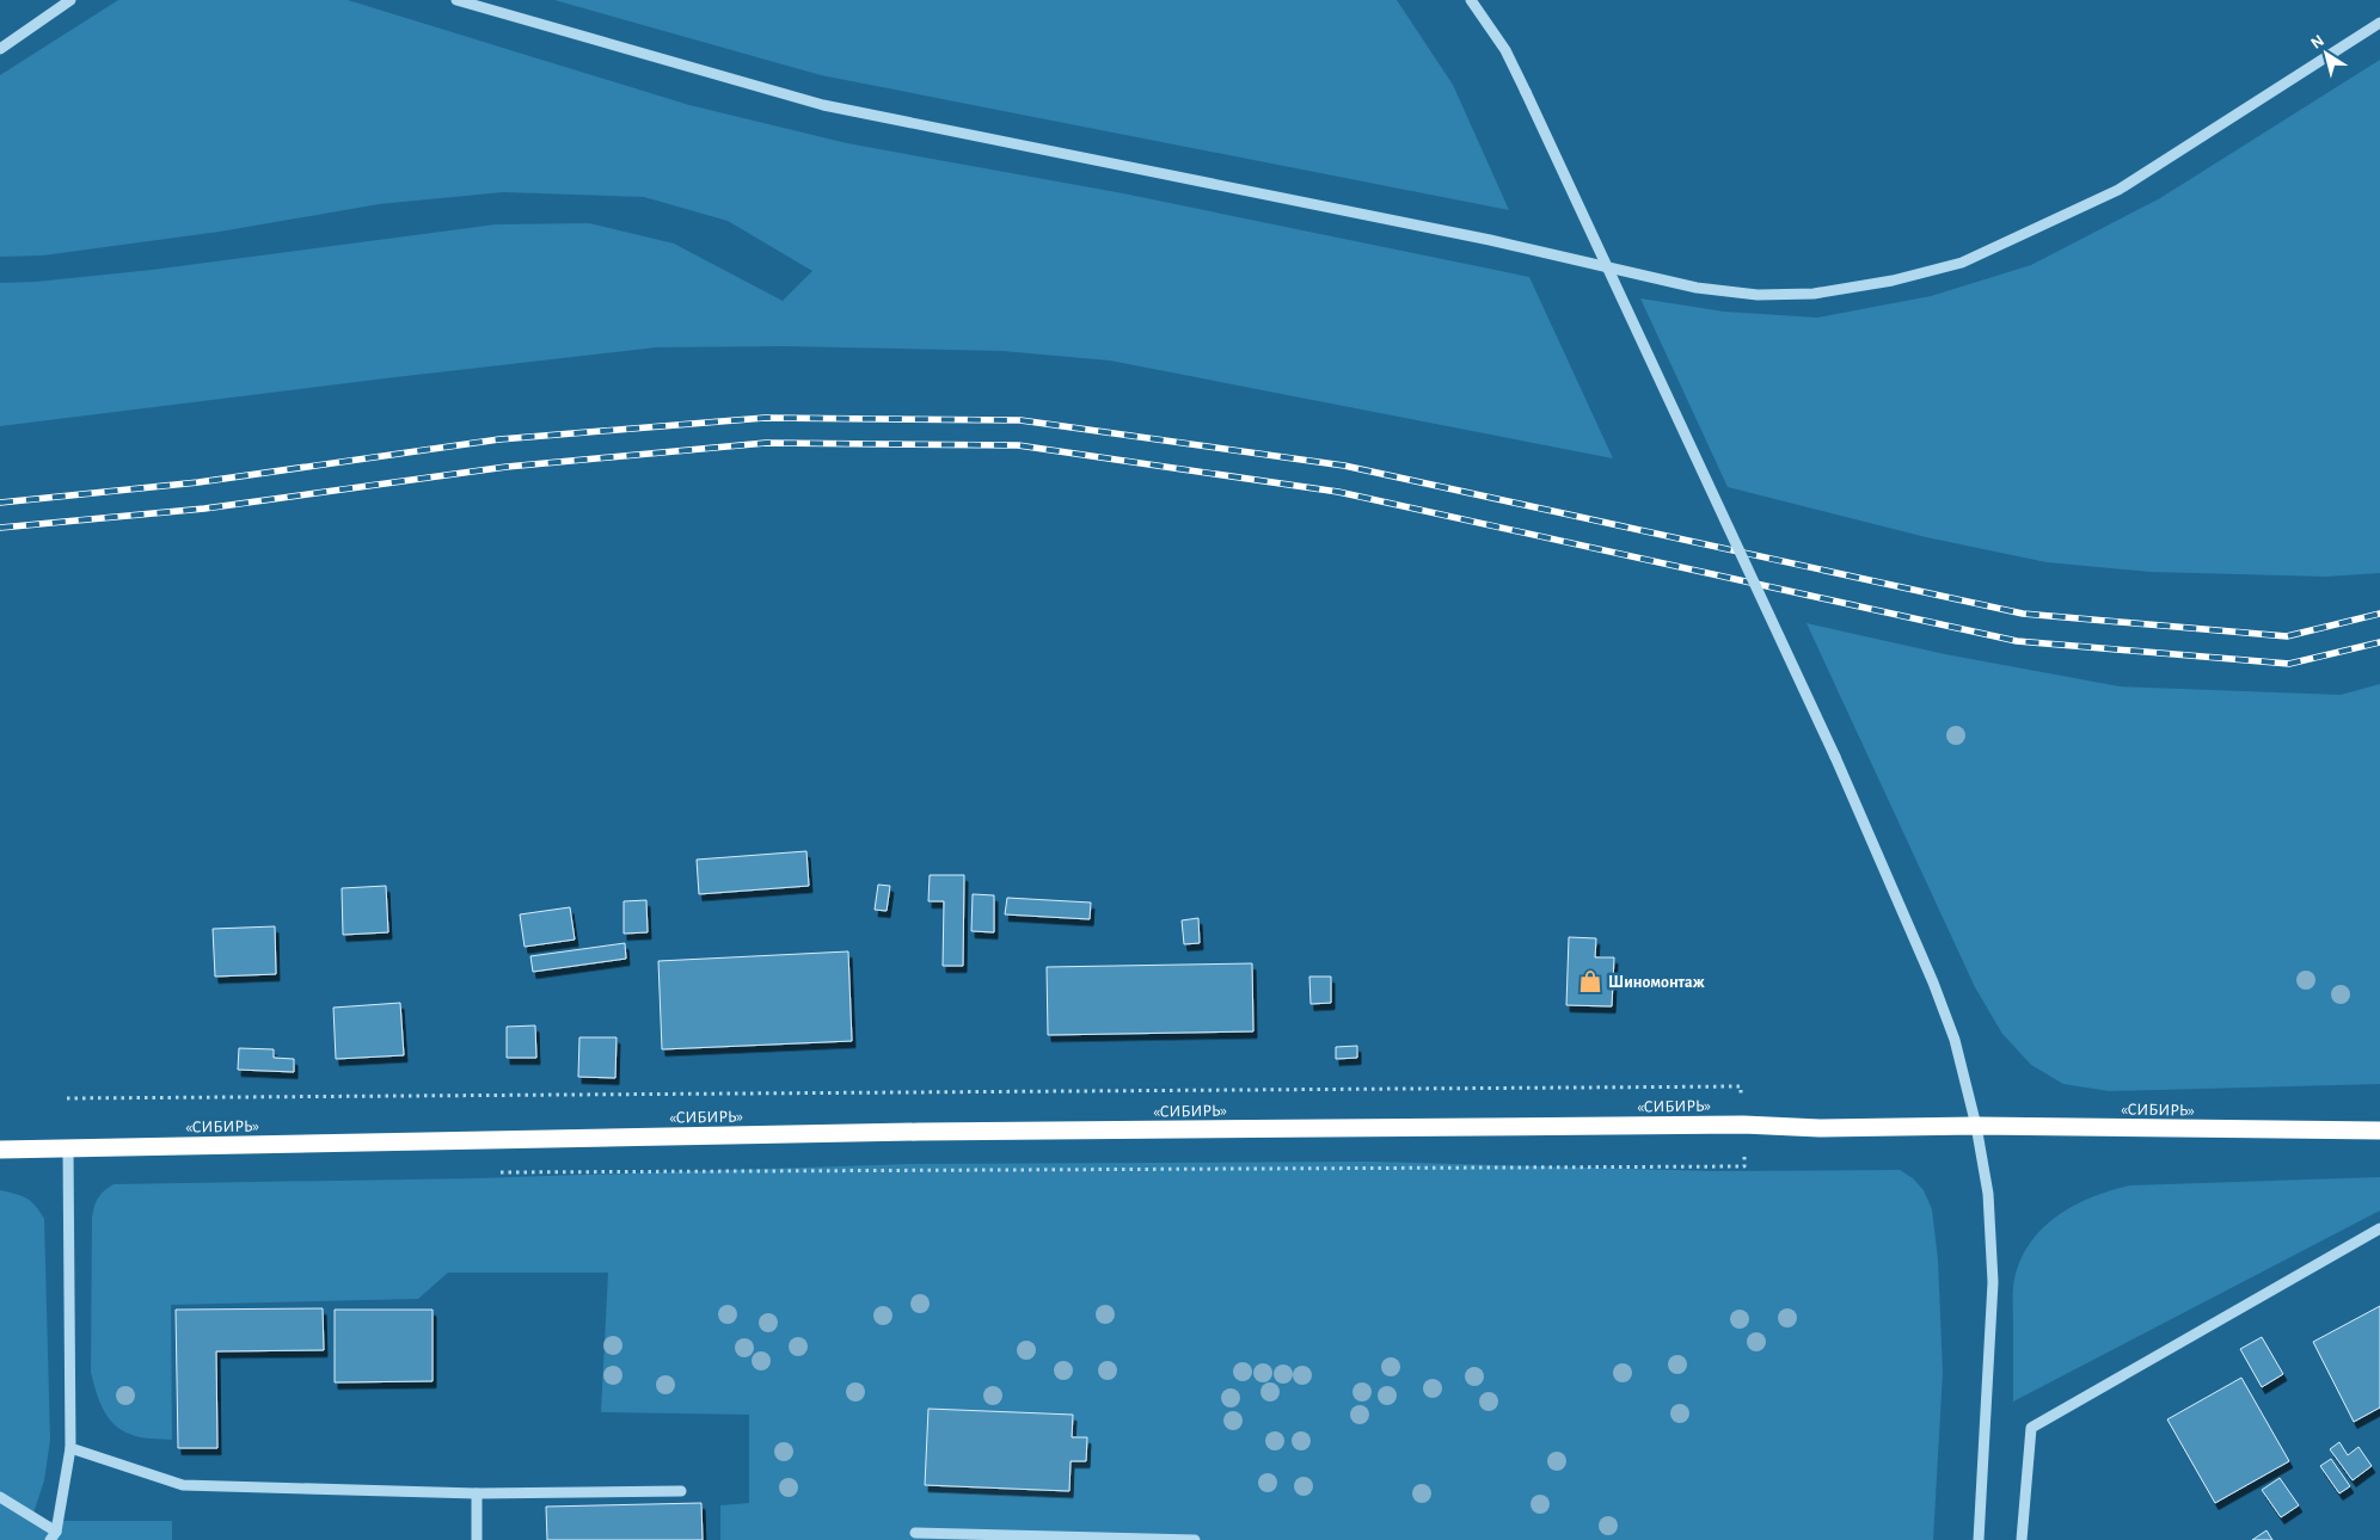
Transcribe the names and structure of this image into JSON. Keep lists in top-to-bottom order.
{
  "streets": {
    "highway": ["«СИБИРЬ»"]
  },
  "places": {
    "shop": ["Шиномонтаж"]
  },
  "north": "top left"
}
